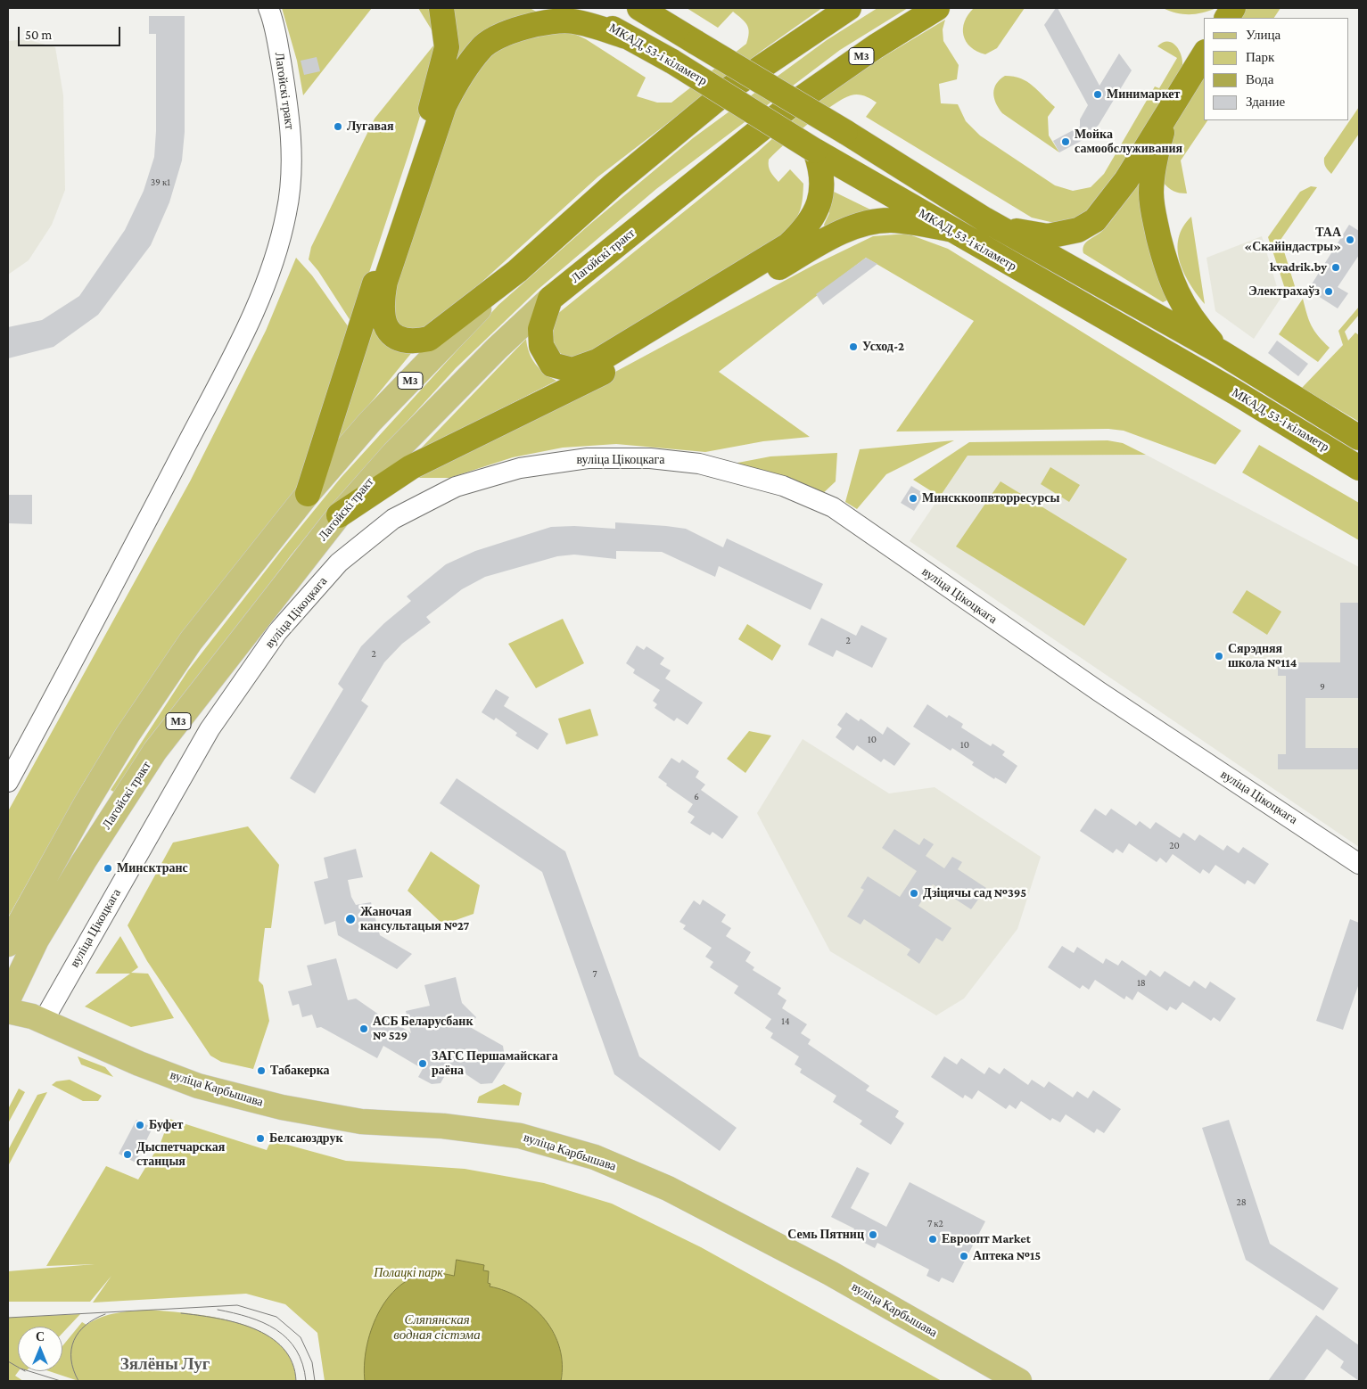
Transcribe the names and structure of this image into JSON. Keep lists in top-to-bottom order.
{
  "streets": {
    "highway": ["МКАД, 53-і кіламетр", "М3", "Лагойскі тракт"],
    "main road": ["вуліца Карбышава"],
    "street": ["вуліца Цікоцкага"]
  },
  "crossings": [
    ["вуліца Цікоцкага", "вуліца Карбышава"]
  ],
  "districts": ["Зялёны Луг"],
  "water": ["Сляпянская водная сістэма"],
  "parks": ["Полацкі парк"],
  "places": [
    "Минимаркет",
    "Лугавая",
    "Мойка самообслуживания",
    "ТАА «Скайіндастры»",
    "kvadrik.by",
    "Электрахаўз",
    "Усход-2",
    "Минсккоопвторресурсы",
    "Сярэдняя школа №114",
    "Минсктранс",
    "Дзіцячы сад №395",
    "Жаночая кансультацыя №27",
    "АСБ Беларусбанк № 529",
    "ЗАГС Першамайскага раёна",
    "Табакерка",
    "Буфет",
    "Белсаюздрук",
    "Дыспетчарская станцыя",
    "Семь Пятниц",
    "Евроопт Market",
    "Аптека №15"
  ],
  "house_numbers": [
    "39 к1",
    "2",
    "2",
    "9",
    "10",
    "10",
    "6",
    "20",
    "7",
    "18",
    "14",
    "28",
    "7 к2"
  ],
  "legend": [
    "Улица",
    "Парк",
    "Вода",
    "Здание"
  ],
  "scale_bar": "50 m",
  "north": "top"
}
